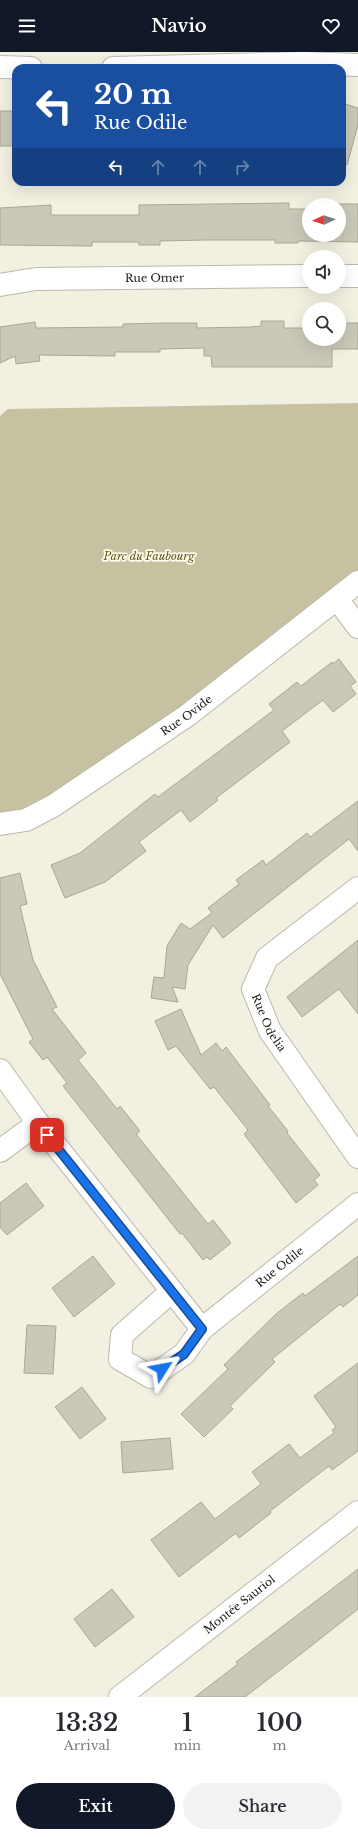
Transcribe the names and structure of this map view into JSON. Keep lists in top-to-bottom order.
{
  "streets": {
    "street": [
      "Rue Omer",
      "Rue Ovide",
      "Rue Odelia",
      "Rue Odile",
      "Montée Sauriol"
    ]
  },
  "parks": ["Parc du Faubourg"],
  "north": "left",
  "page": {
    "header": "Navio",
    "turn": ["20 m", "Rue Odile"],
    "eta": [
      "13:32",
      "Arrival",
      "1",
      "min",
      "100",
      "m"
    ],
    "buttons": ["Exit", "Share"]
  }
}
